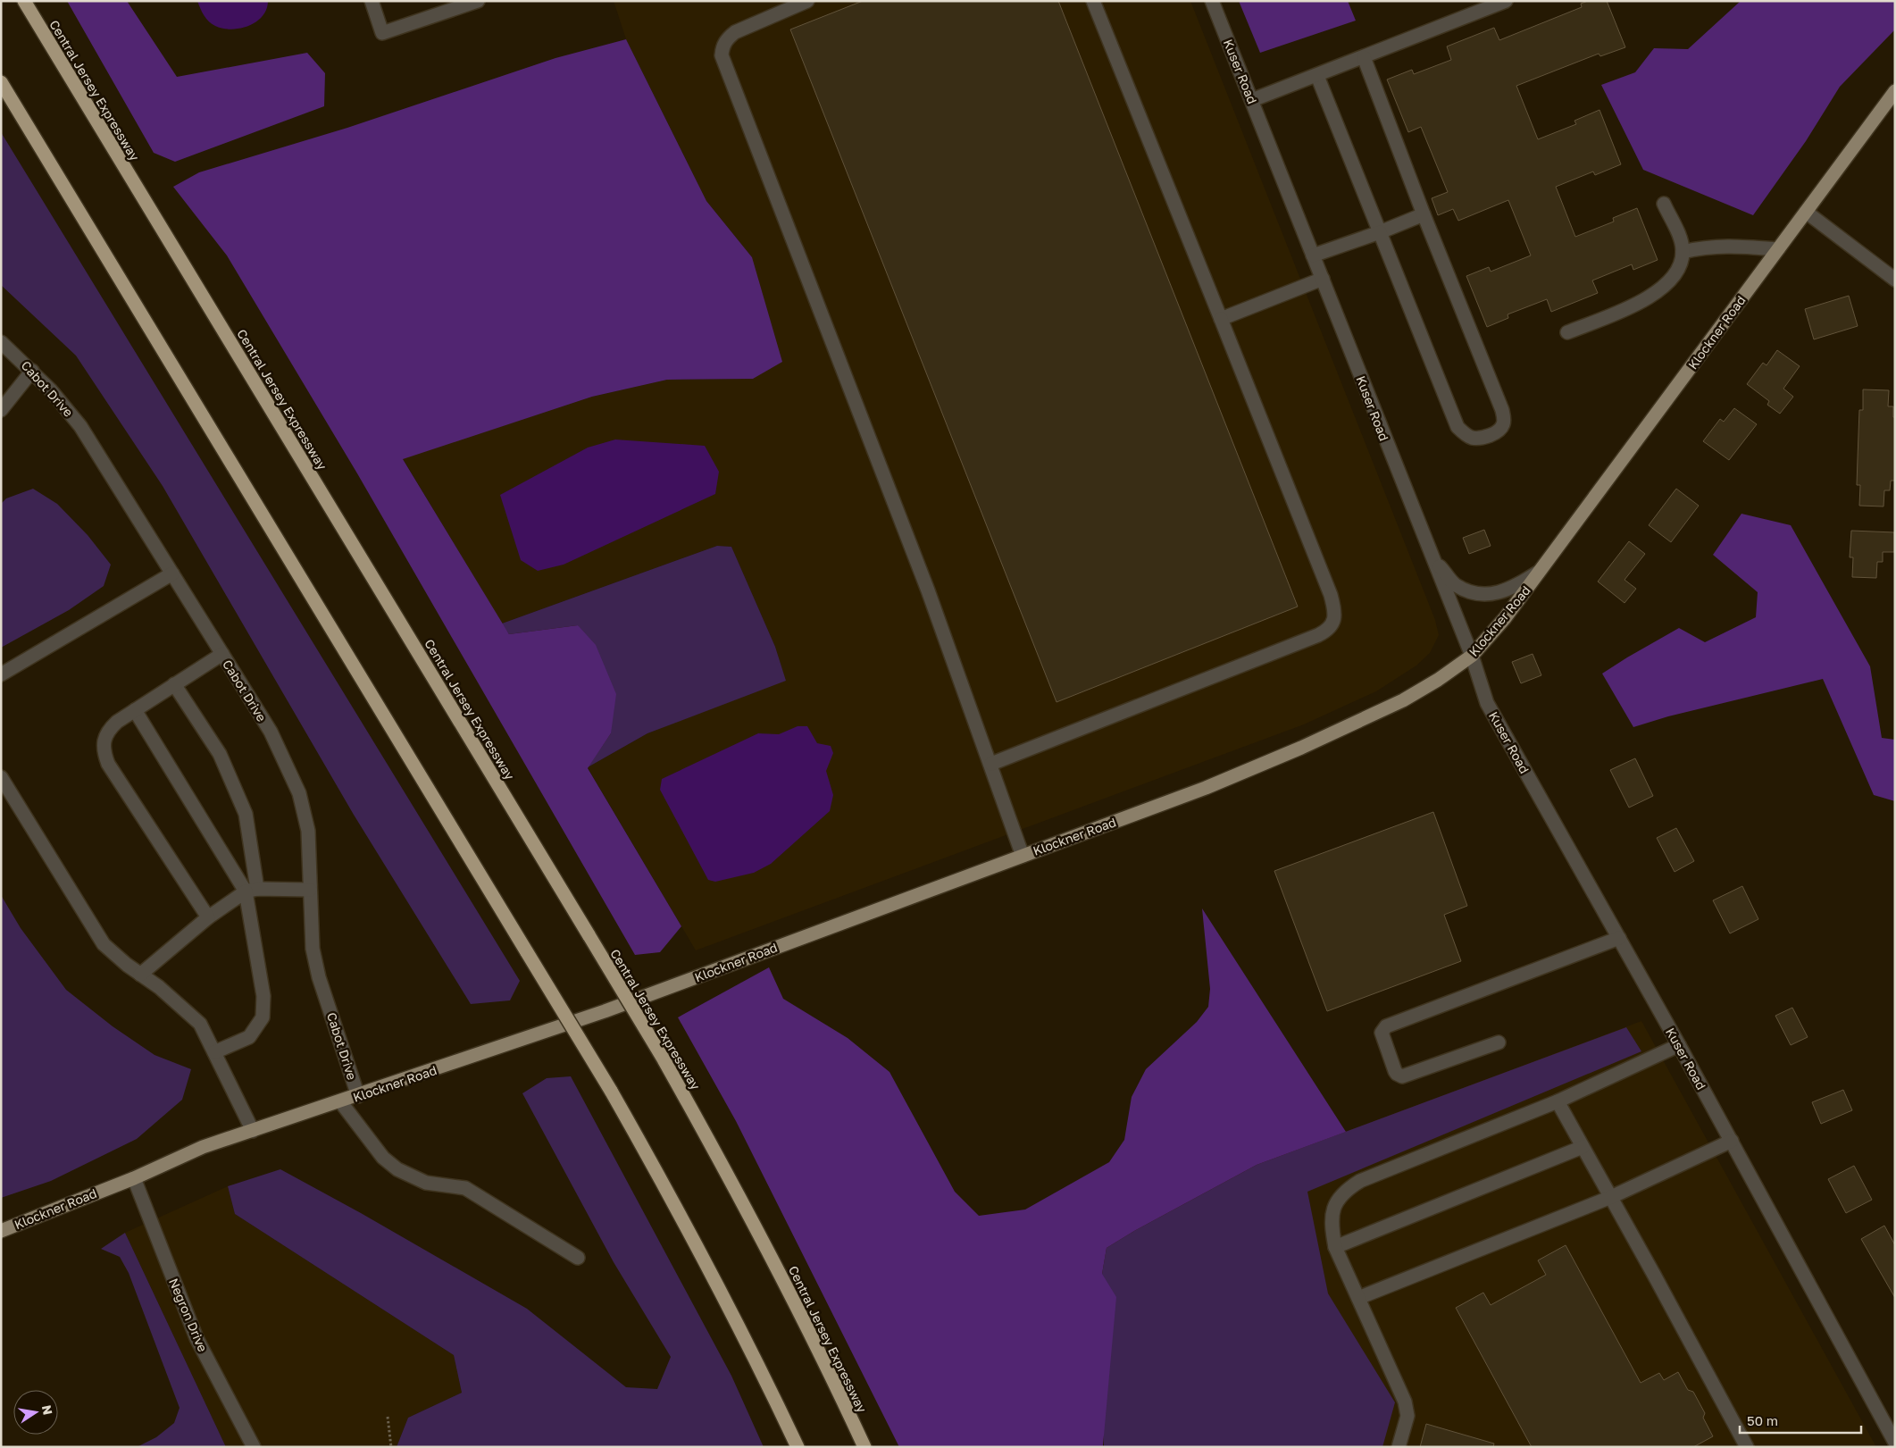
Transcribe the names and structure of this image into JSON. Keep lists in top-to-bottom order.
{
  "streets": {
    "highway": ["Central Jersey Expressway"],
    "main road": ["Klockner Road"],
    "street": ["Kuser Road", "Cabot Drive", "Negron Drive"]
  },
  "crossings": [
    ["Kuser Road", "Klockner Road"],
    ["Klockner Road", "Cabot Drive"],
    ["Klockner Road", "Negron Drive"]
  ],
  "scale_bar": "50 m",
  "north": "right"
}
